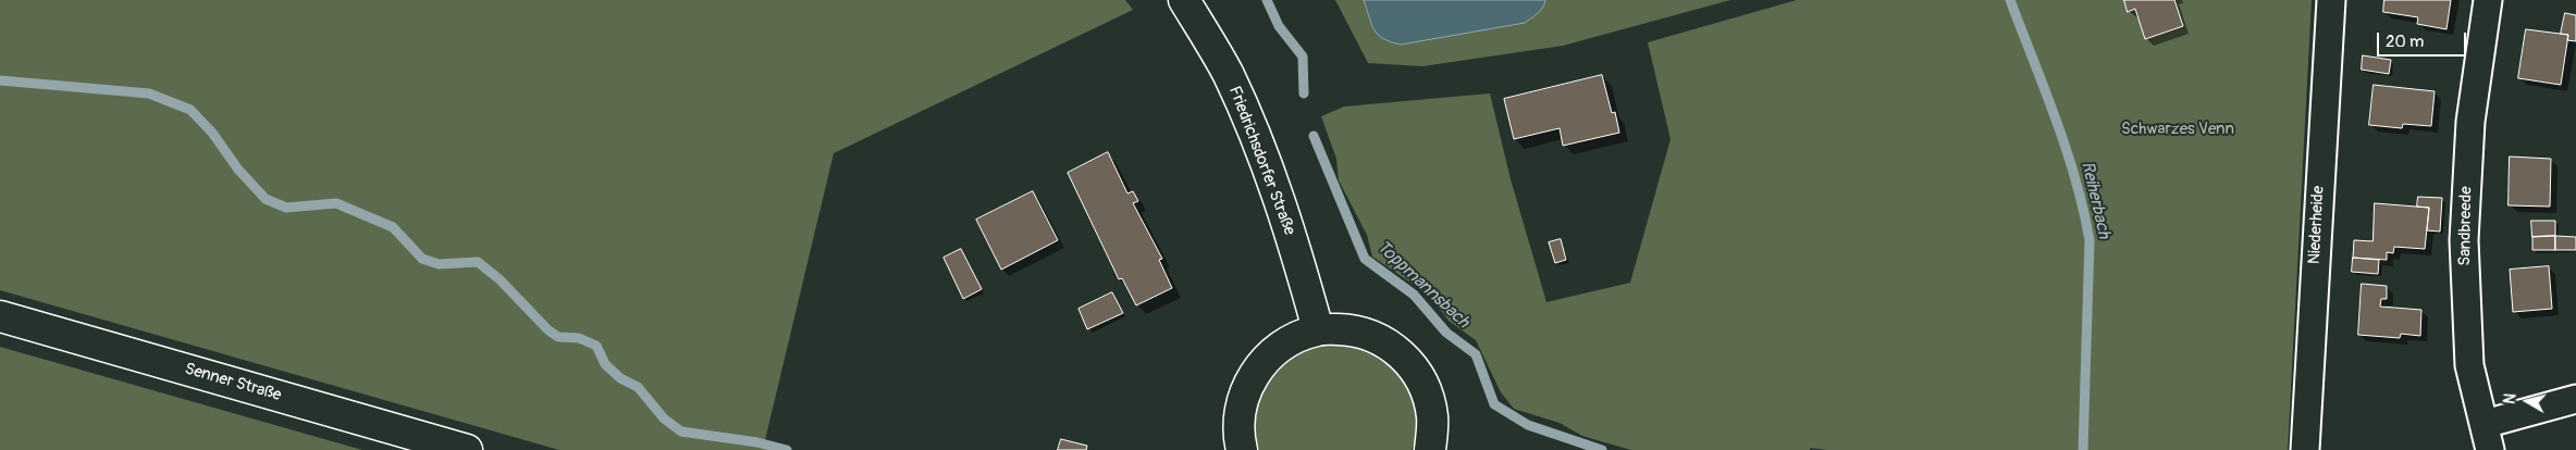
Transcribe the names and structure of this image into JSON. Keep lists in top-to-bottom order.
{
  "streets": {
    "main road": ["Friedrichsdorfer Straße", "Senner Straße"],
    "street": ["Niederheide", "Sandbreede"]
  },
  "water": ["Reiherbach", "Toppmannsbach"],
  "parks": ["Schwarzes Venn"],
  "scale_bar": "20 m",
  "north": "left"
}
